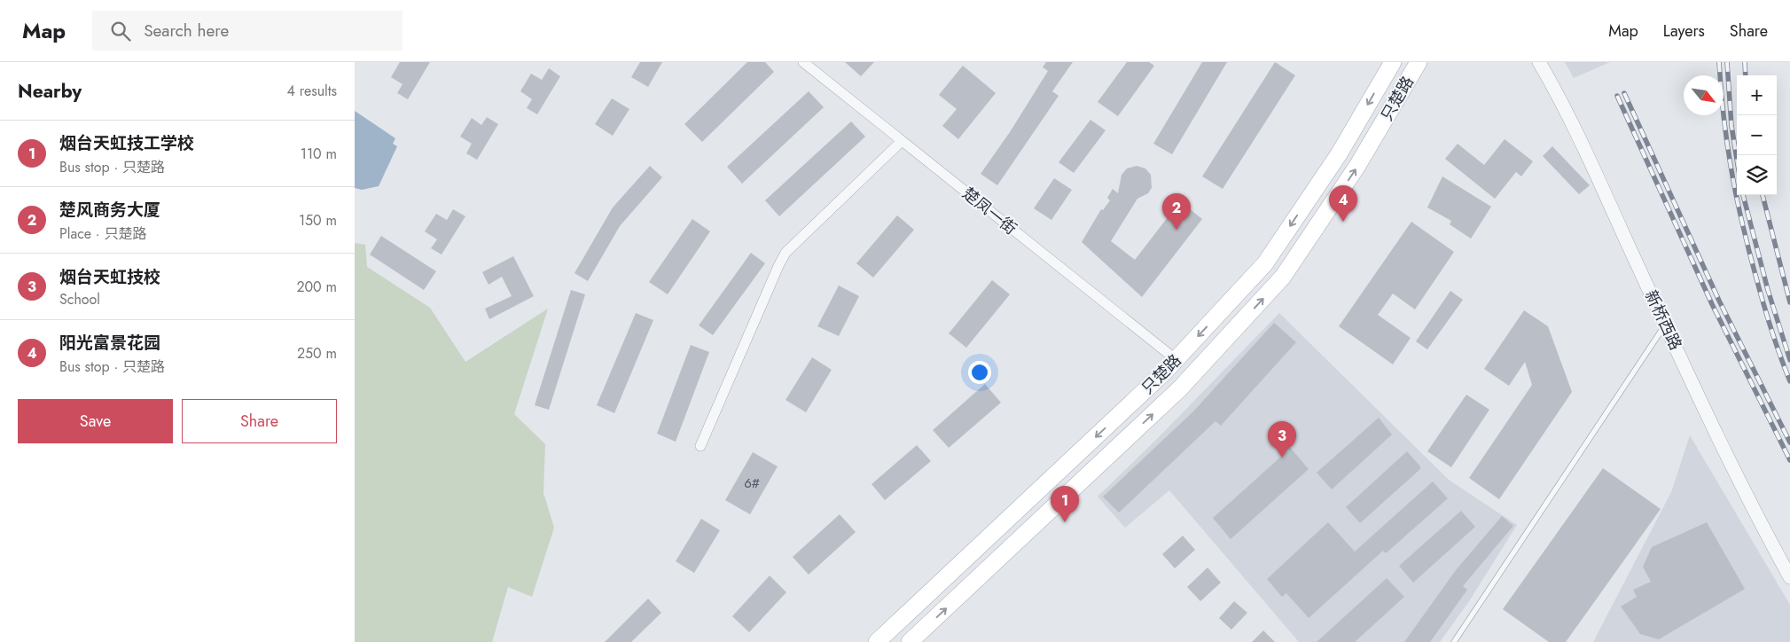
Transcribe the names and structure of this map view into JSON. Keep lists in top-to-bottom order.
{
  "streets": {
    "main road": ["只楚路"],
    "street": ["楚凤一街", "新桥西路"]
  },
  "crossings": [
    ["只楚路", "楚凤一街"]
  ],
  "house_numbers": ["6#"],
  "north": "bottom right",
  "page": {
    "header": "Map",
    "search": "Search here",
    "nav": ["Map", "Layers", "Share"],
    "heading": ["Nearby", "4 results"],
    "map_buttons": ["+", "−"],
    "list": [
      {
        "mark": "1",
        "name": "烟台天虹技工学校",
        "note": "Bus stop · 只楚路",
        "value": "110 m"
      },
      {
        "mark": "2",
        "name": "楚风商务大厦",
        "note": "Place · 只楚路",
        "value": "150 m"
      },
      {
        "mark": "3",
        "name": "烟台天虹技校",
        "note": "School",
        "value": "200 m"
      },
      {
        "mark": "4",
        "name": "阳光富景花园",
        "note": "Bus stop · 只楚路",
        "value": "250 m"
      }
    ],
    "pins": [
      "4",
      "2",
      "3",
      "1"
    ],
    "buttons": ["Save", "Share"]
  }
}
